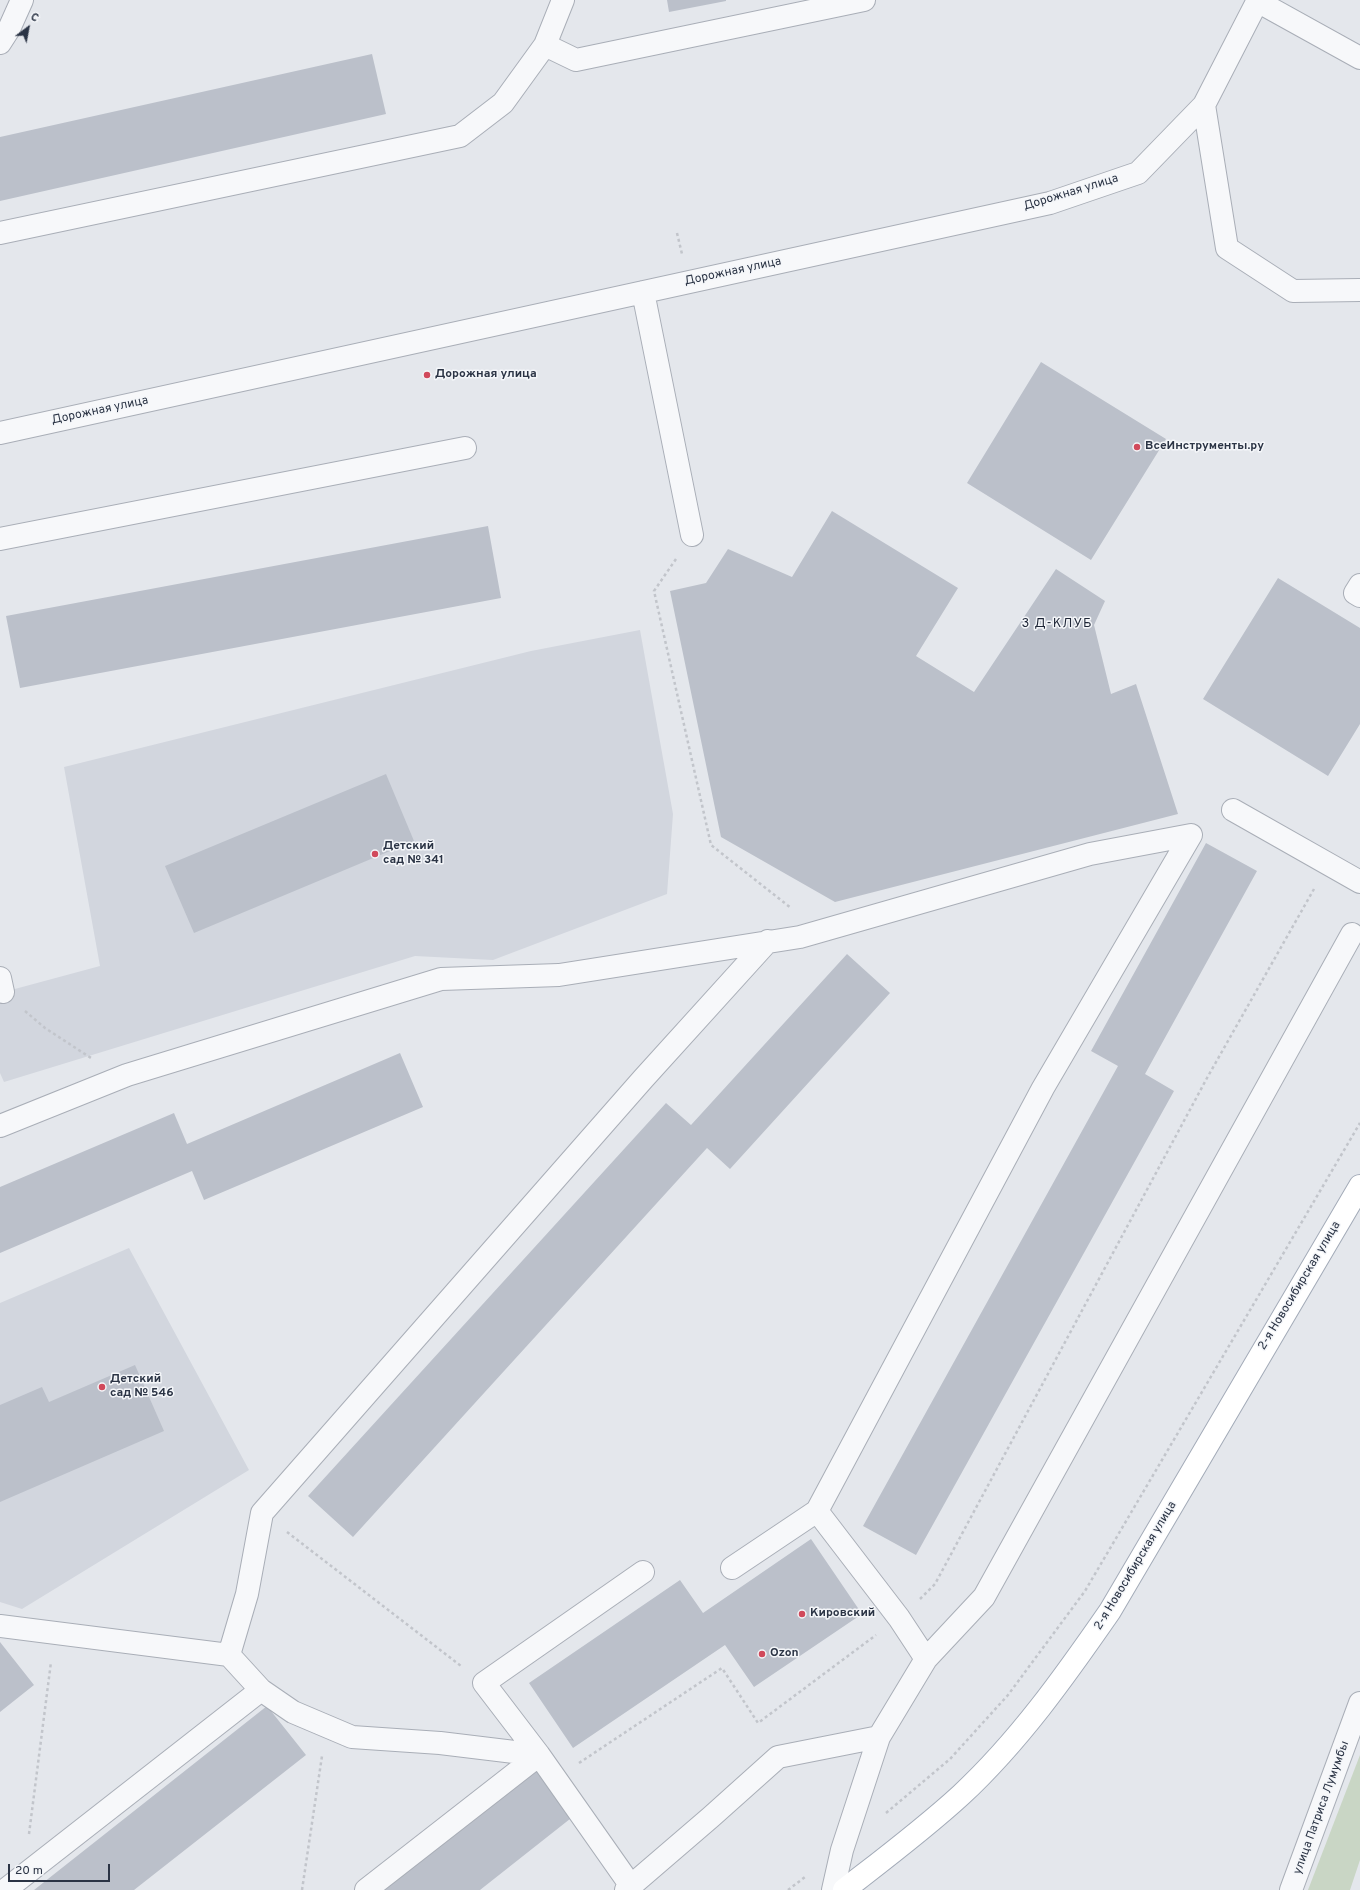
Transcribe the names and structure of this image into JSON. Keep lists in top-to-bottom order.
{
  "streets": {
    "main road": ["2-я Новосибирская улица"],
    "street": ["Дорожная улица", "улица Патриса Лумумбы"]
  },
  "districts": ["3 Д-КЛУБ"],
  "places": [
    "Дорожная улица",
    "ВсеИнструменты.ру",
    "Детский сад № 341",
    "Детский сад № 546",
    "Кировский",
    "Ozon"
  ],
  "scale_bar": "20 m",
  "north": "top right"
}
